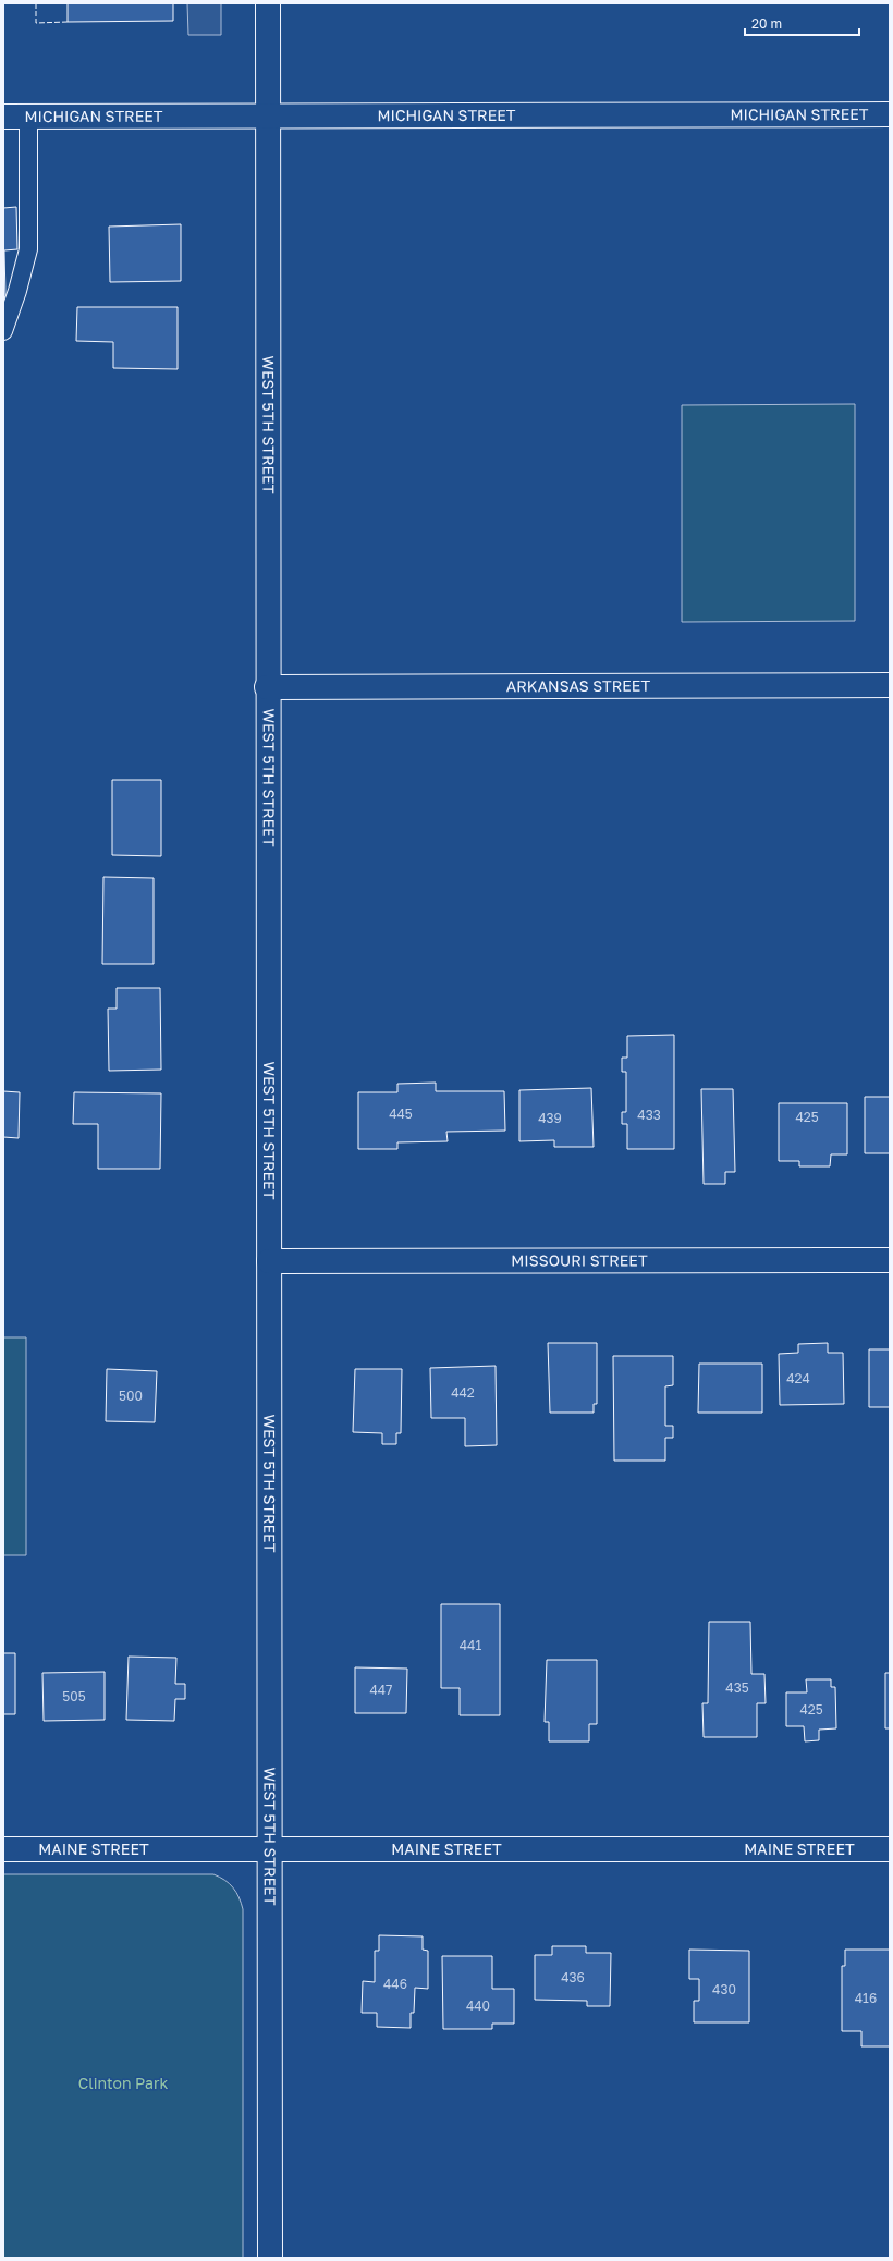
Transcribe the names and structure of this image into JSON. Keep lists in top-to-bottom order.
{
  "streets": {
    "street": [
      "MICHIGAN STREET",
      "WEST 5TH STREET",
      "ARKANSAS STREET",
      "MISSOURI STREET",
      "MAINE STREET"
    ]
  },
  "crossings": [
    ["MICHIGAN STREET", "WEST 5TH STREET"],
    ["WEST 5TH STREET", "ARKANSAS STREET"],
    ["WEST 5TH STREET", "MISSOURI STREET"],
    ["WEST 5TH STREET", "MAINE STREET"]
  ],
  "parks": ["Clinton Park"],
  "house_numbers": [
    "445",
    "433",
    "425",
    "439",
    "424",
    "442",
    "500",
    "441",
    "435",
    "447",
    "505",
    "425",
    "436",
    "446",
    "430",
    "416",
    "440"
  ],
  "scale_bar": "20 m"
}
